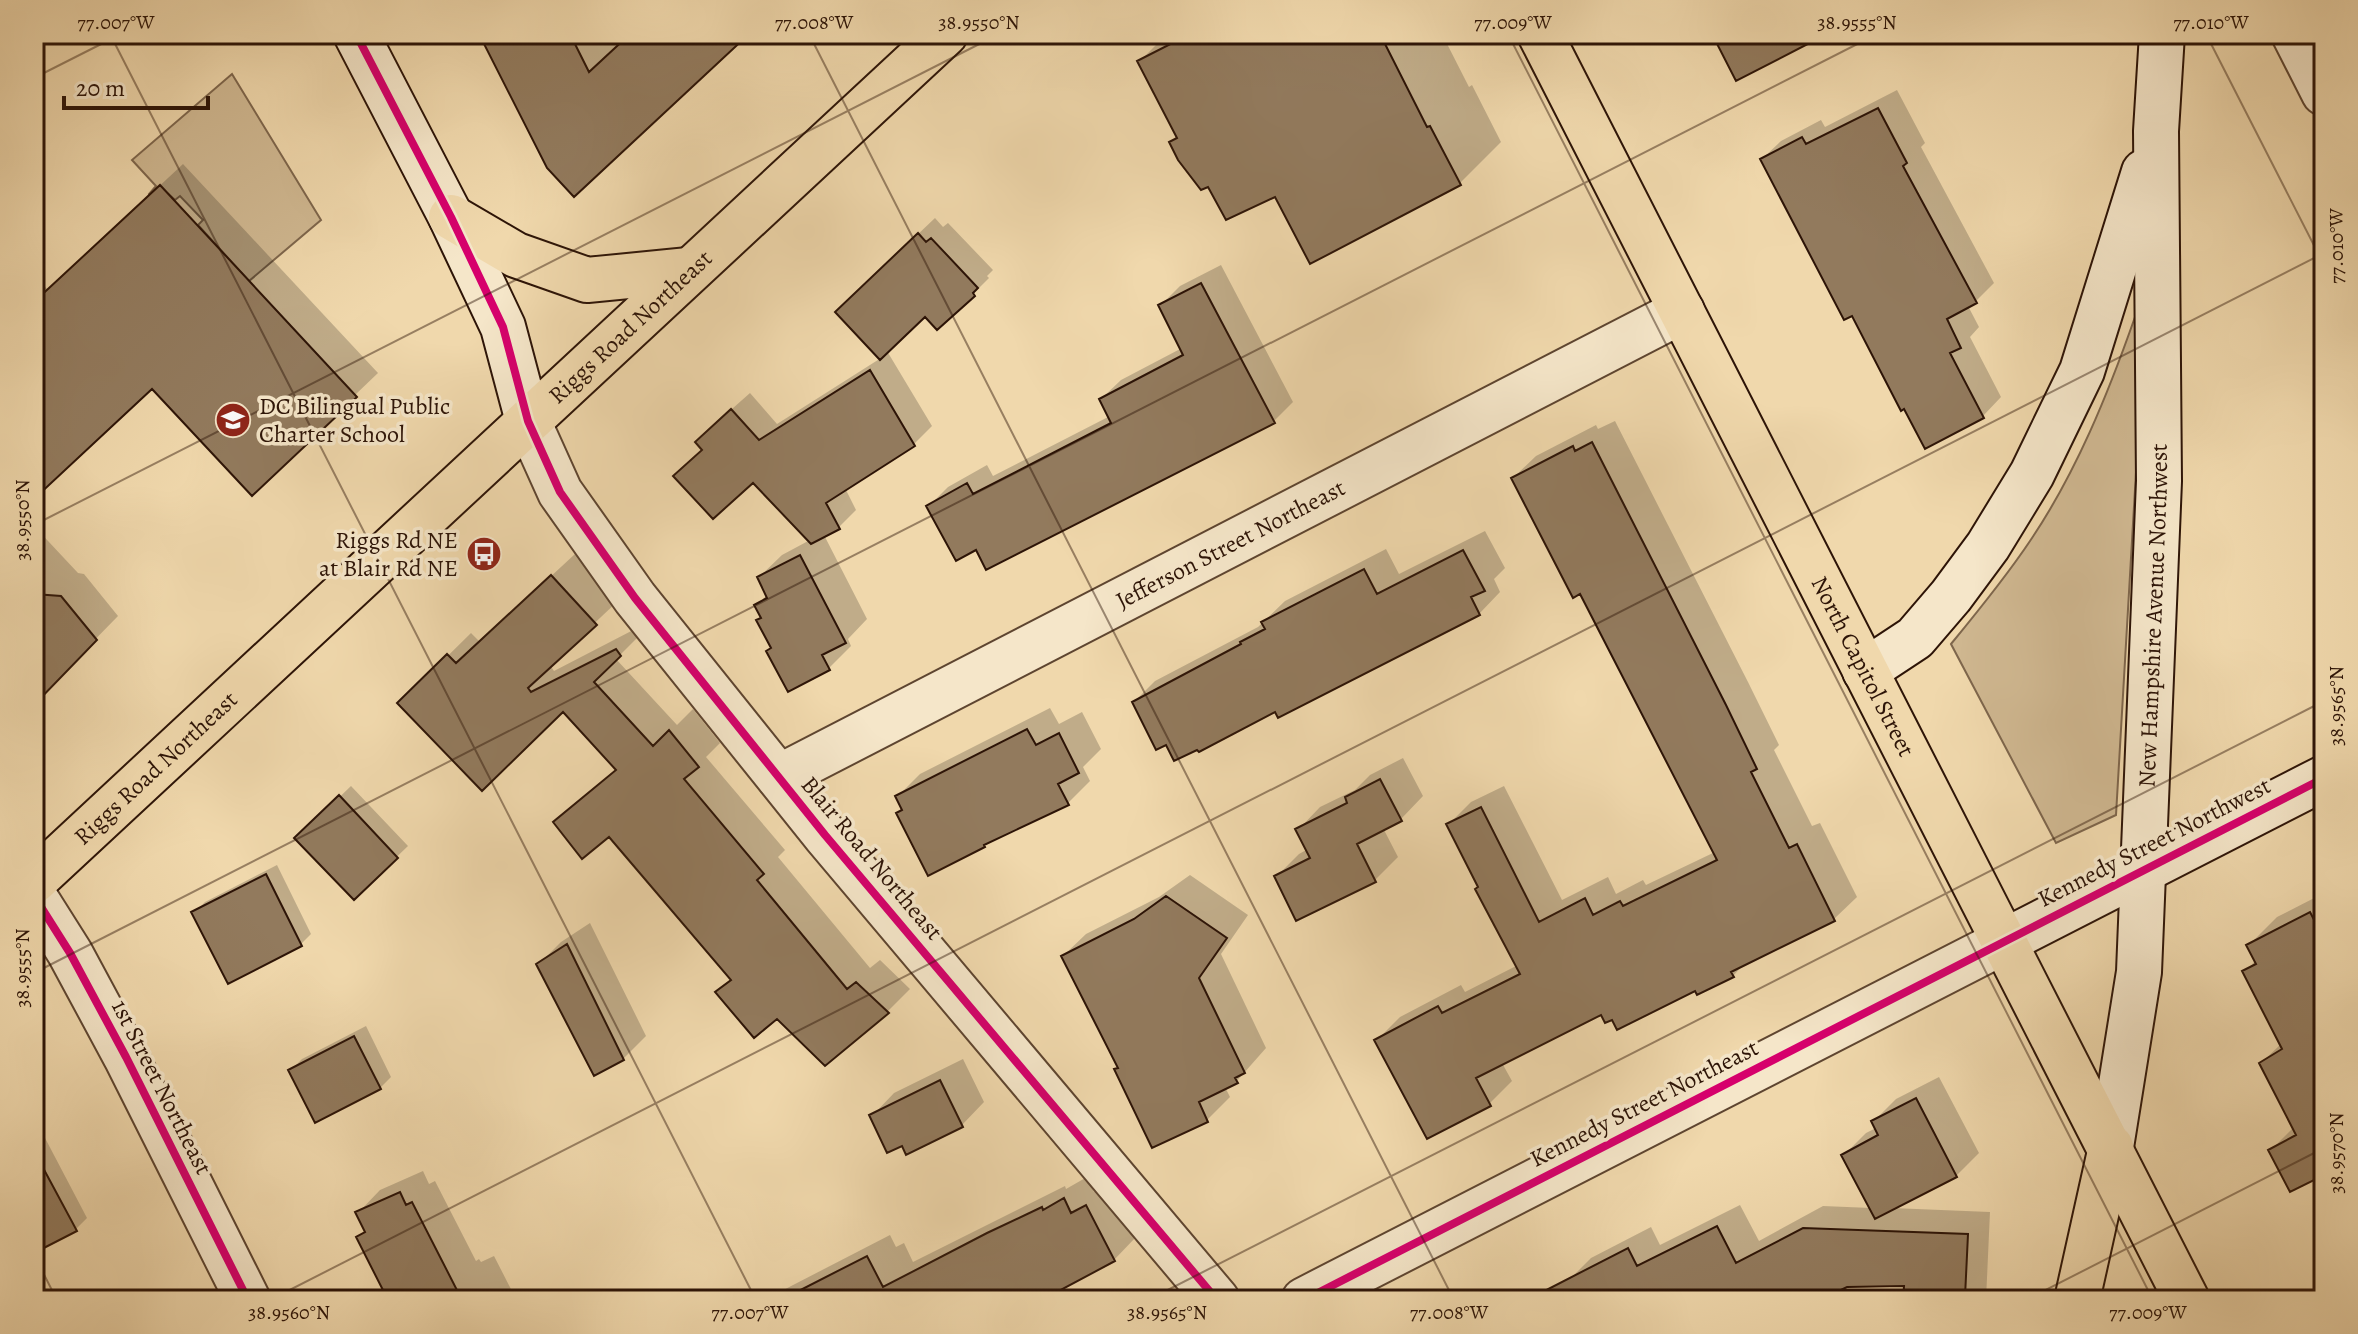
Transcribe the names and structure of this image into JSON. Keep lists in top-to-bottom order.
{
  "streets": {
    "main road": ["Riggs Road Northeast", "North Capitol Street"],
    "street": [
      "Jefferson Street Northeast",
      "New Hampshire Avenue Northwest",
      "Kennedy Street Northwest",
      "Blair Road Northeast",
      "1st Street Northeast",
      "Kennedy Street Northeast"
    ]
  },
  "crossings": [
    ["Riggs Road Northeast", "Blair Road Northeast"],
    ["Jefferson Street Northeast", "North Capitol Street"],
    ["Jefferson Street Northeast", "Blair Road Northeast"],
    ["New Hampshire Avenue Northwest", "North Capitol Street"],
    ["New Hampshire Avenue Northwest", "Kennedy Street Northwest"],
    ["North Capitol Street", "Kennedy Street Northwest"],
    ["North Capitol Street", "Kennedy Street Northeast"],
    ["Kennedy Street Northwest", "Kennedy Street Northeast"]
  ],
  "places": {
    "school or university": ["DC Bilingual Public Charter School"],
    "bus stop": ["Riggs Rd NE at Blair Rd NE"]
  },
  "scale_bar": "20 m",
  "coordinates": [
    "77.007°W",
    "77.008°W",
    "38.9550°N",
    "77.009°W",
    "38.9555°N",
    "77.010°W",
    "38.9565°N",
    "38.9570°N",
    "38.9560°N"
  ]
}
